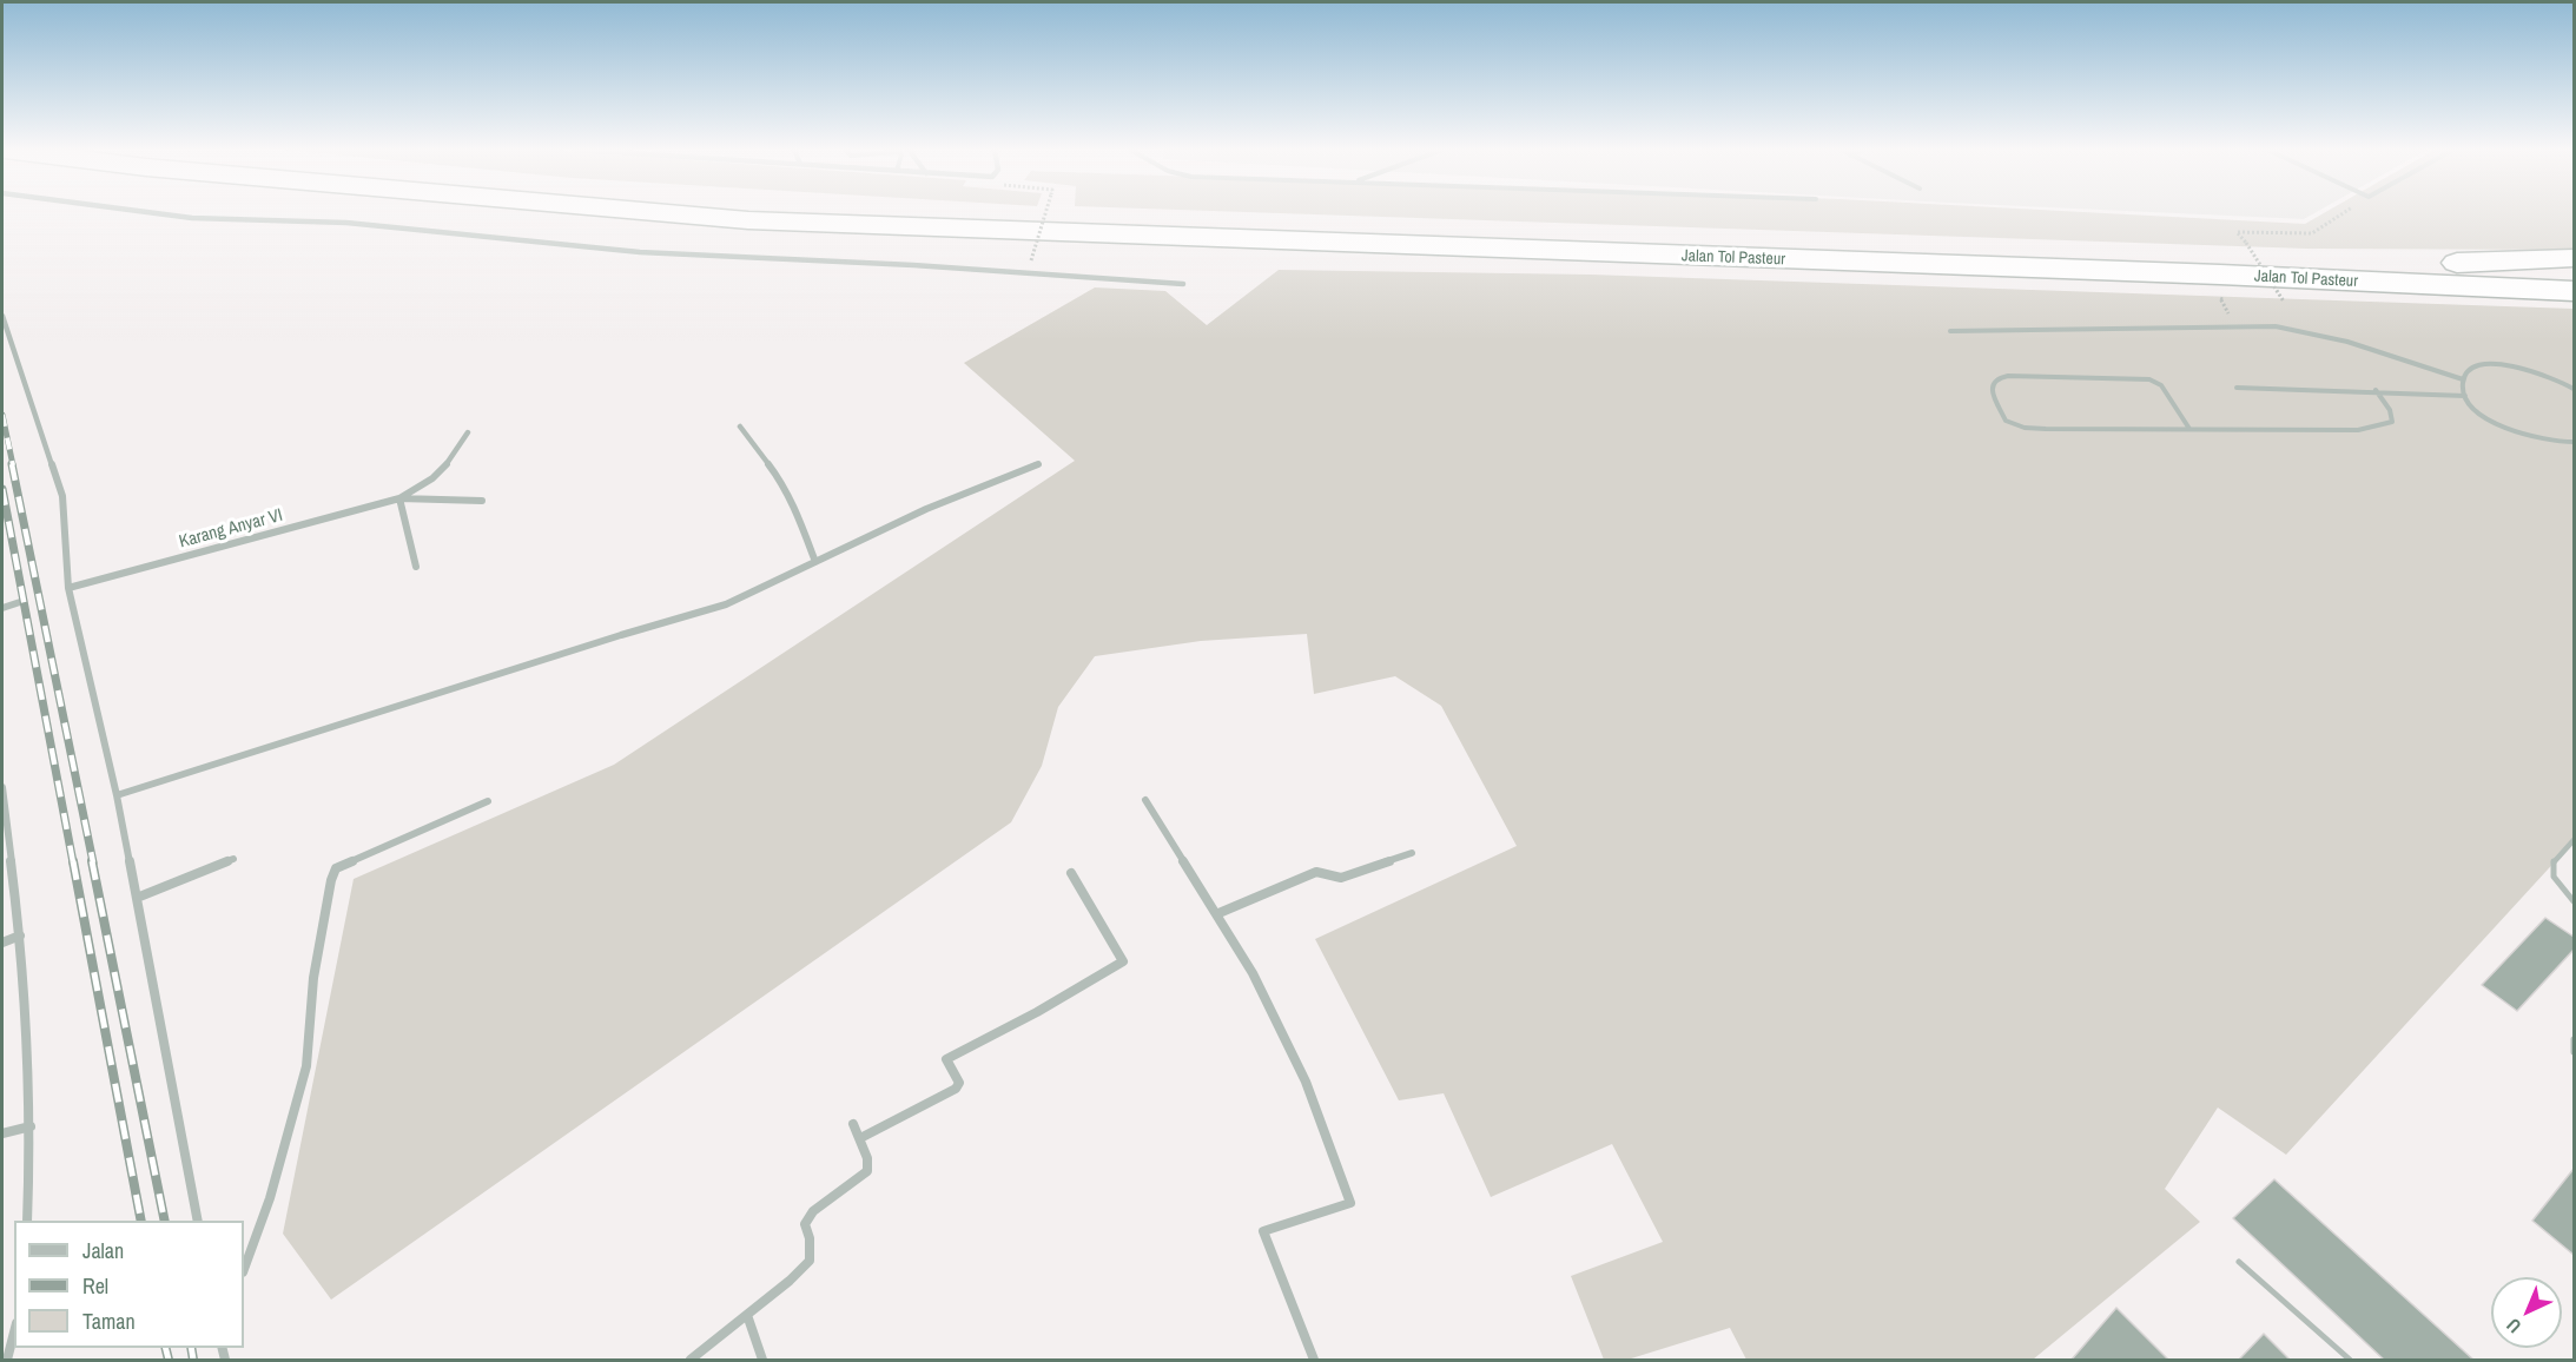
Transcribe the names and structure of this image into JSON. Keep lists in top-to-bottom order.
{
  "streets": {
    "highway": ["Jalan Tol Pasteur"],
    "street": ["Karang Anyar VI"]
  },
  "legend": ["Jalan", "Rel", "Taman"],
  "north": "bottom left"
}
